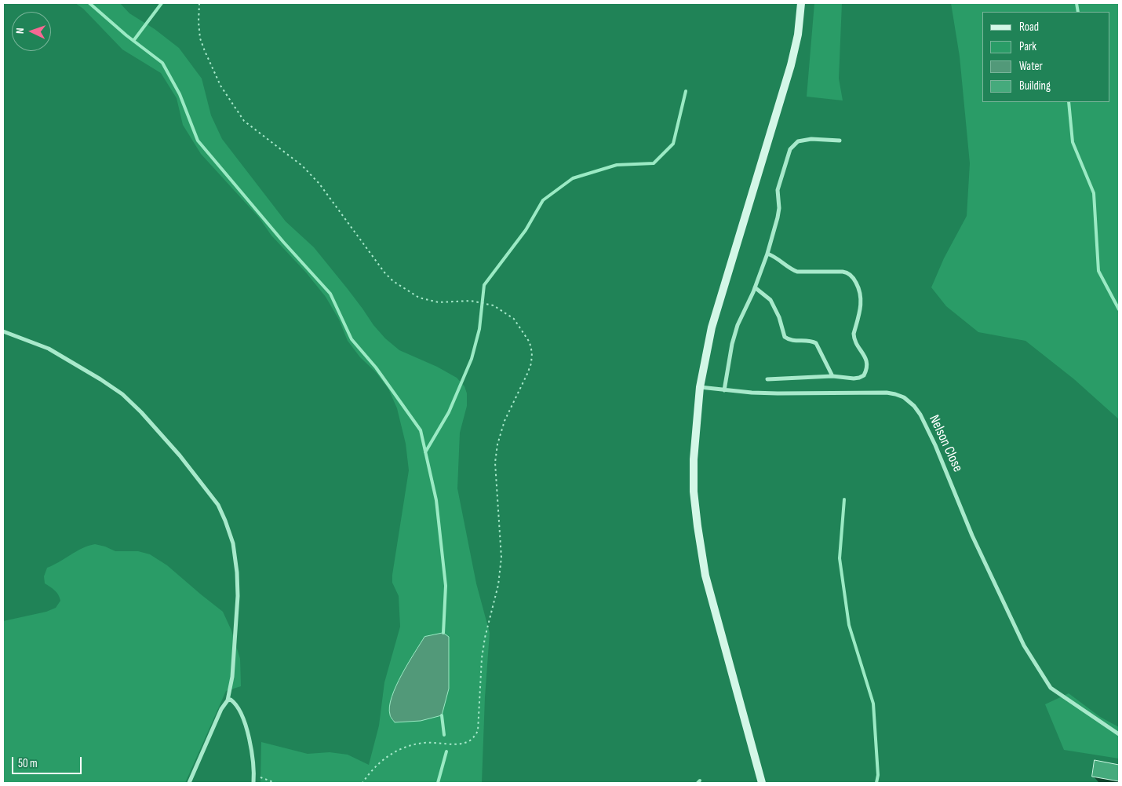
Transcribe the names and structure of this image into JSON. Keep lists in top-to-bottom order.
{
  "streets": {
    "street": ["Nelson Close"]
  },
  "legend": [
    "Road",
    "Park",
    "Water",
    "Building"
  ],
  "scale_bar": "50 m",
  "north": "left"
}
